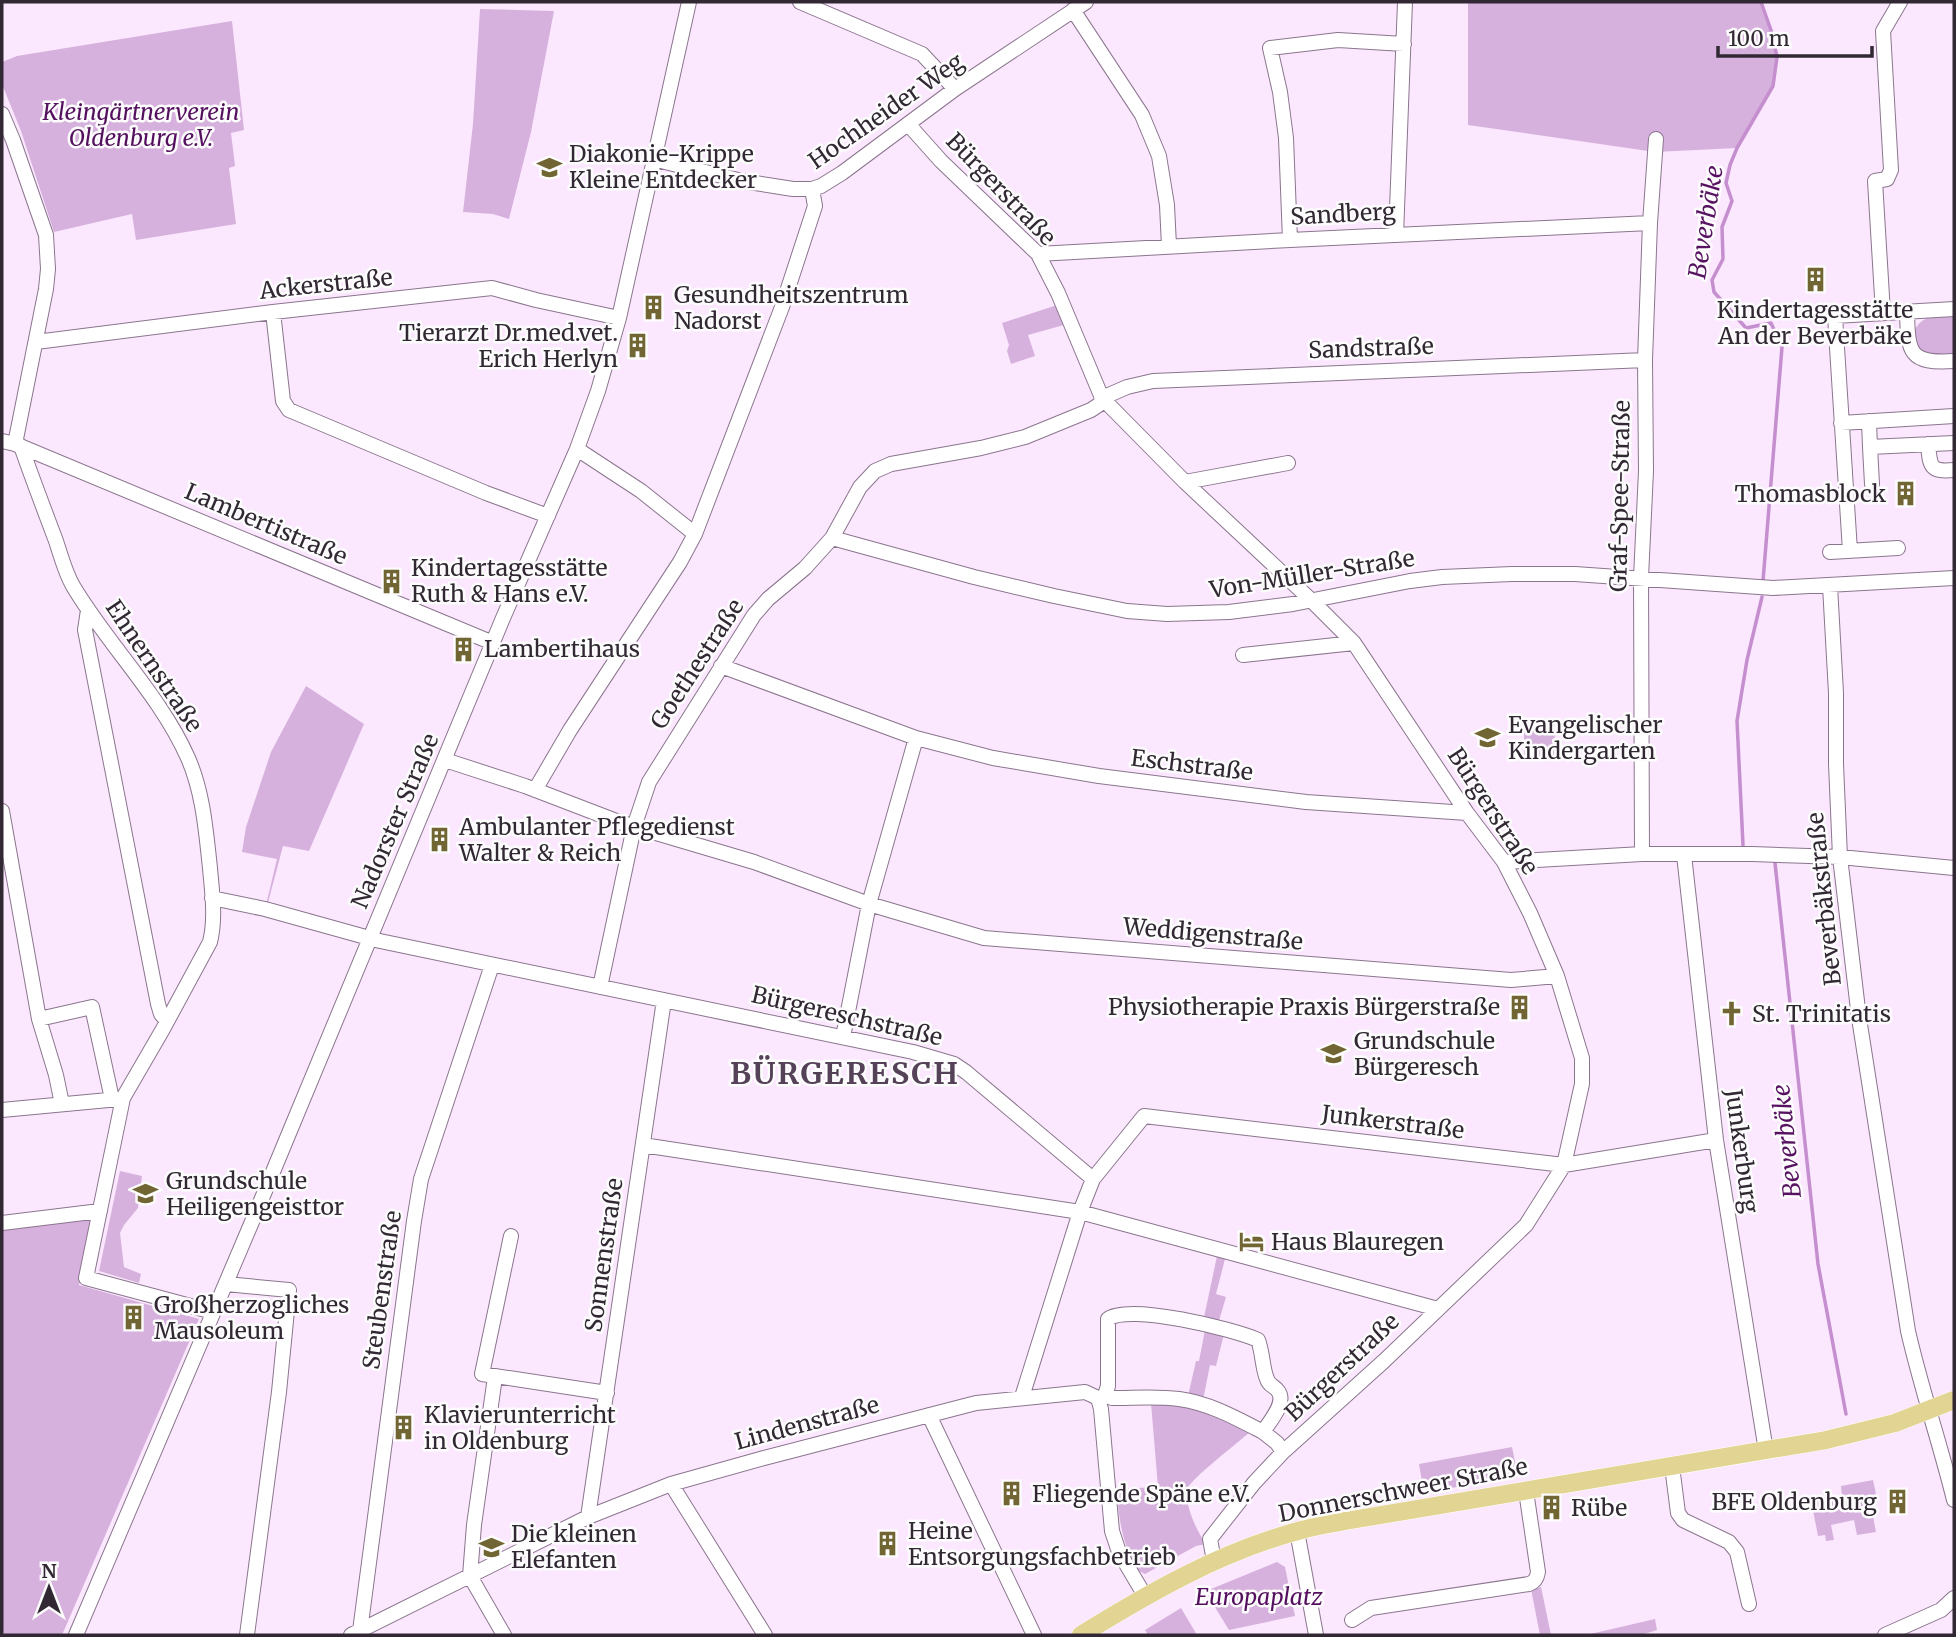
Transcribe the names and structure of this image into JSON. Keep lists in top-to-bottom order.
{
  "streets": {
    "main road": ["Donnerschweer Straße"],
    "street": [
      "Hochheider Weg",
      "Bürgerstraße",
      "Sandberg",
      "Ackerstraße",
      "Sandstraße",
      "Graf-Spee-Straße",
      "Lambertistraße",
      "Von-Müller-Straße",
      "Goethestraße",
      "Ehnernstraße",
      "Eschstraße",
      "Nadorster Straße",
      "Beverbäkstraße",
      "Weddigenstraße",
      "Bürgereschstraße",
      "Junkerstraße",
      "Junkerburg",
      "Sonnenstraße",
      "Steubenstraße",
      "Lindenstraße"
    ]
  },
  "crossings": [
    ["Hochheider Weg", "Bürgerstraße"],
    ["Hochheider Weg", "Nadorster Straße"],
    ["Bürgerstraße", "Sandberg"],
    ["Bürgerstraße", "Sandstraße"],
    ["Bürgerstraße", "Von-Müller-Straße"],
    ["Bürgerstraße", "Goethestraße"],
    ["Bürgerstraße", "Eschstraße"],
    ["Bürgerstraße", "Weddigenstraße"],
    ["Bürgerstraße", "Junkerstraße"],
    ["Bürgerstraße", "Lindenstraße"],
    ["Bürgerstraße", "Donnerschweer Straße"],
    ["Sandberg", "Graf-Spee-Straße"],
    ["Ackerstraße", "Nadorster Straße"],
    ["Sandstraße", "Graf-Spee-Straße"],
    ["Sandstraße", "Goethestraße"],
    ["Graf-Spee-Straße", "Von-Müller-Straße"],
    ["Lambertistraße", "Ehnernstraße"],
    ["Lambertistraße", "Nadorster Straße"],
    ["Von-Müller-Straße", "Goethestraße"],
    ["Von-Müller-Straße", "Beverbäkstraße"],
    ["Goethestraße", "Eschstraße"],
    ["Goethestraße", "Weddigenstraße"],
    ["Goethestraße", "Bürgereschstraße"],
    ["Ehnernstraße", "Nadorster Straße"],
    ["Ehnernstraße", "Bürgereschstraße"],
    ["Nadorster Straße", "Weddigenstraße"],
    ["Nadorster Straße", "Bürgereschstraße"],
    ["Beverbäkstraße", "Donnerschweer Straße"],
    ["Bürgereschstraße", "Junkerstraße"],
    ["Bürgereschstraße", "Sonnenstraße"],
    ["Bürgereschstraße", "Steubenstraße"],
    ["Junkerstraße", "Junkerburg"],
    ["Junkerburg", "Donnerschweer Straße"],
    ["Sonnenstraße", "Lindenstraße"],
    ["Steubenstraße", "Lindenstraße"]
  ],
  "districts": ["BÜRGERESCH"],
  "water": ["Beverbäke"],
  "parks": ["Kleingärtnerverein Oldenburg e.V.", "Europaplatz"],
  "places": {
    "school or university": [
      "Diakonie-Krippe Kleine Entdecker",
      "Evangelischer Kindergarten",
      "Grundschule Bürgeresch",
      "Grundschule Heiligengeisttor",
      "Die kleinen Elefanten"
    ],
    "building": [
      "Kindertagesstätte An der Beverbäke",
      "Gesundheitszentrum Nadorst",
      "Tierarzt Dr.med.vet. Erich Herlyn",
      "Thomasblock",
      "Kindertagesstätte Ruth & Hans e.V.",
      "Lambertihaus",
      "Ambulanter Pflegedienst Walter & Reich",
      "Physiotherapie Praxis Bürgerstraße",
      "Großherzogliches Mausoleum",
      "Klavierunterricht in Oldenburg",
      "Fliegende Späne e.V.",
      "BFE Oldenburg",
      "Rübe",
      "Heine Entsorgungsfachbetrieb"
    ],
    "church": ["St. Trinitatis"],
    "hotel": ["Haus Blauregen"]
  },
  "scale_bar": "100 m",
  "north": "top"
}
